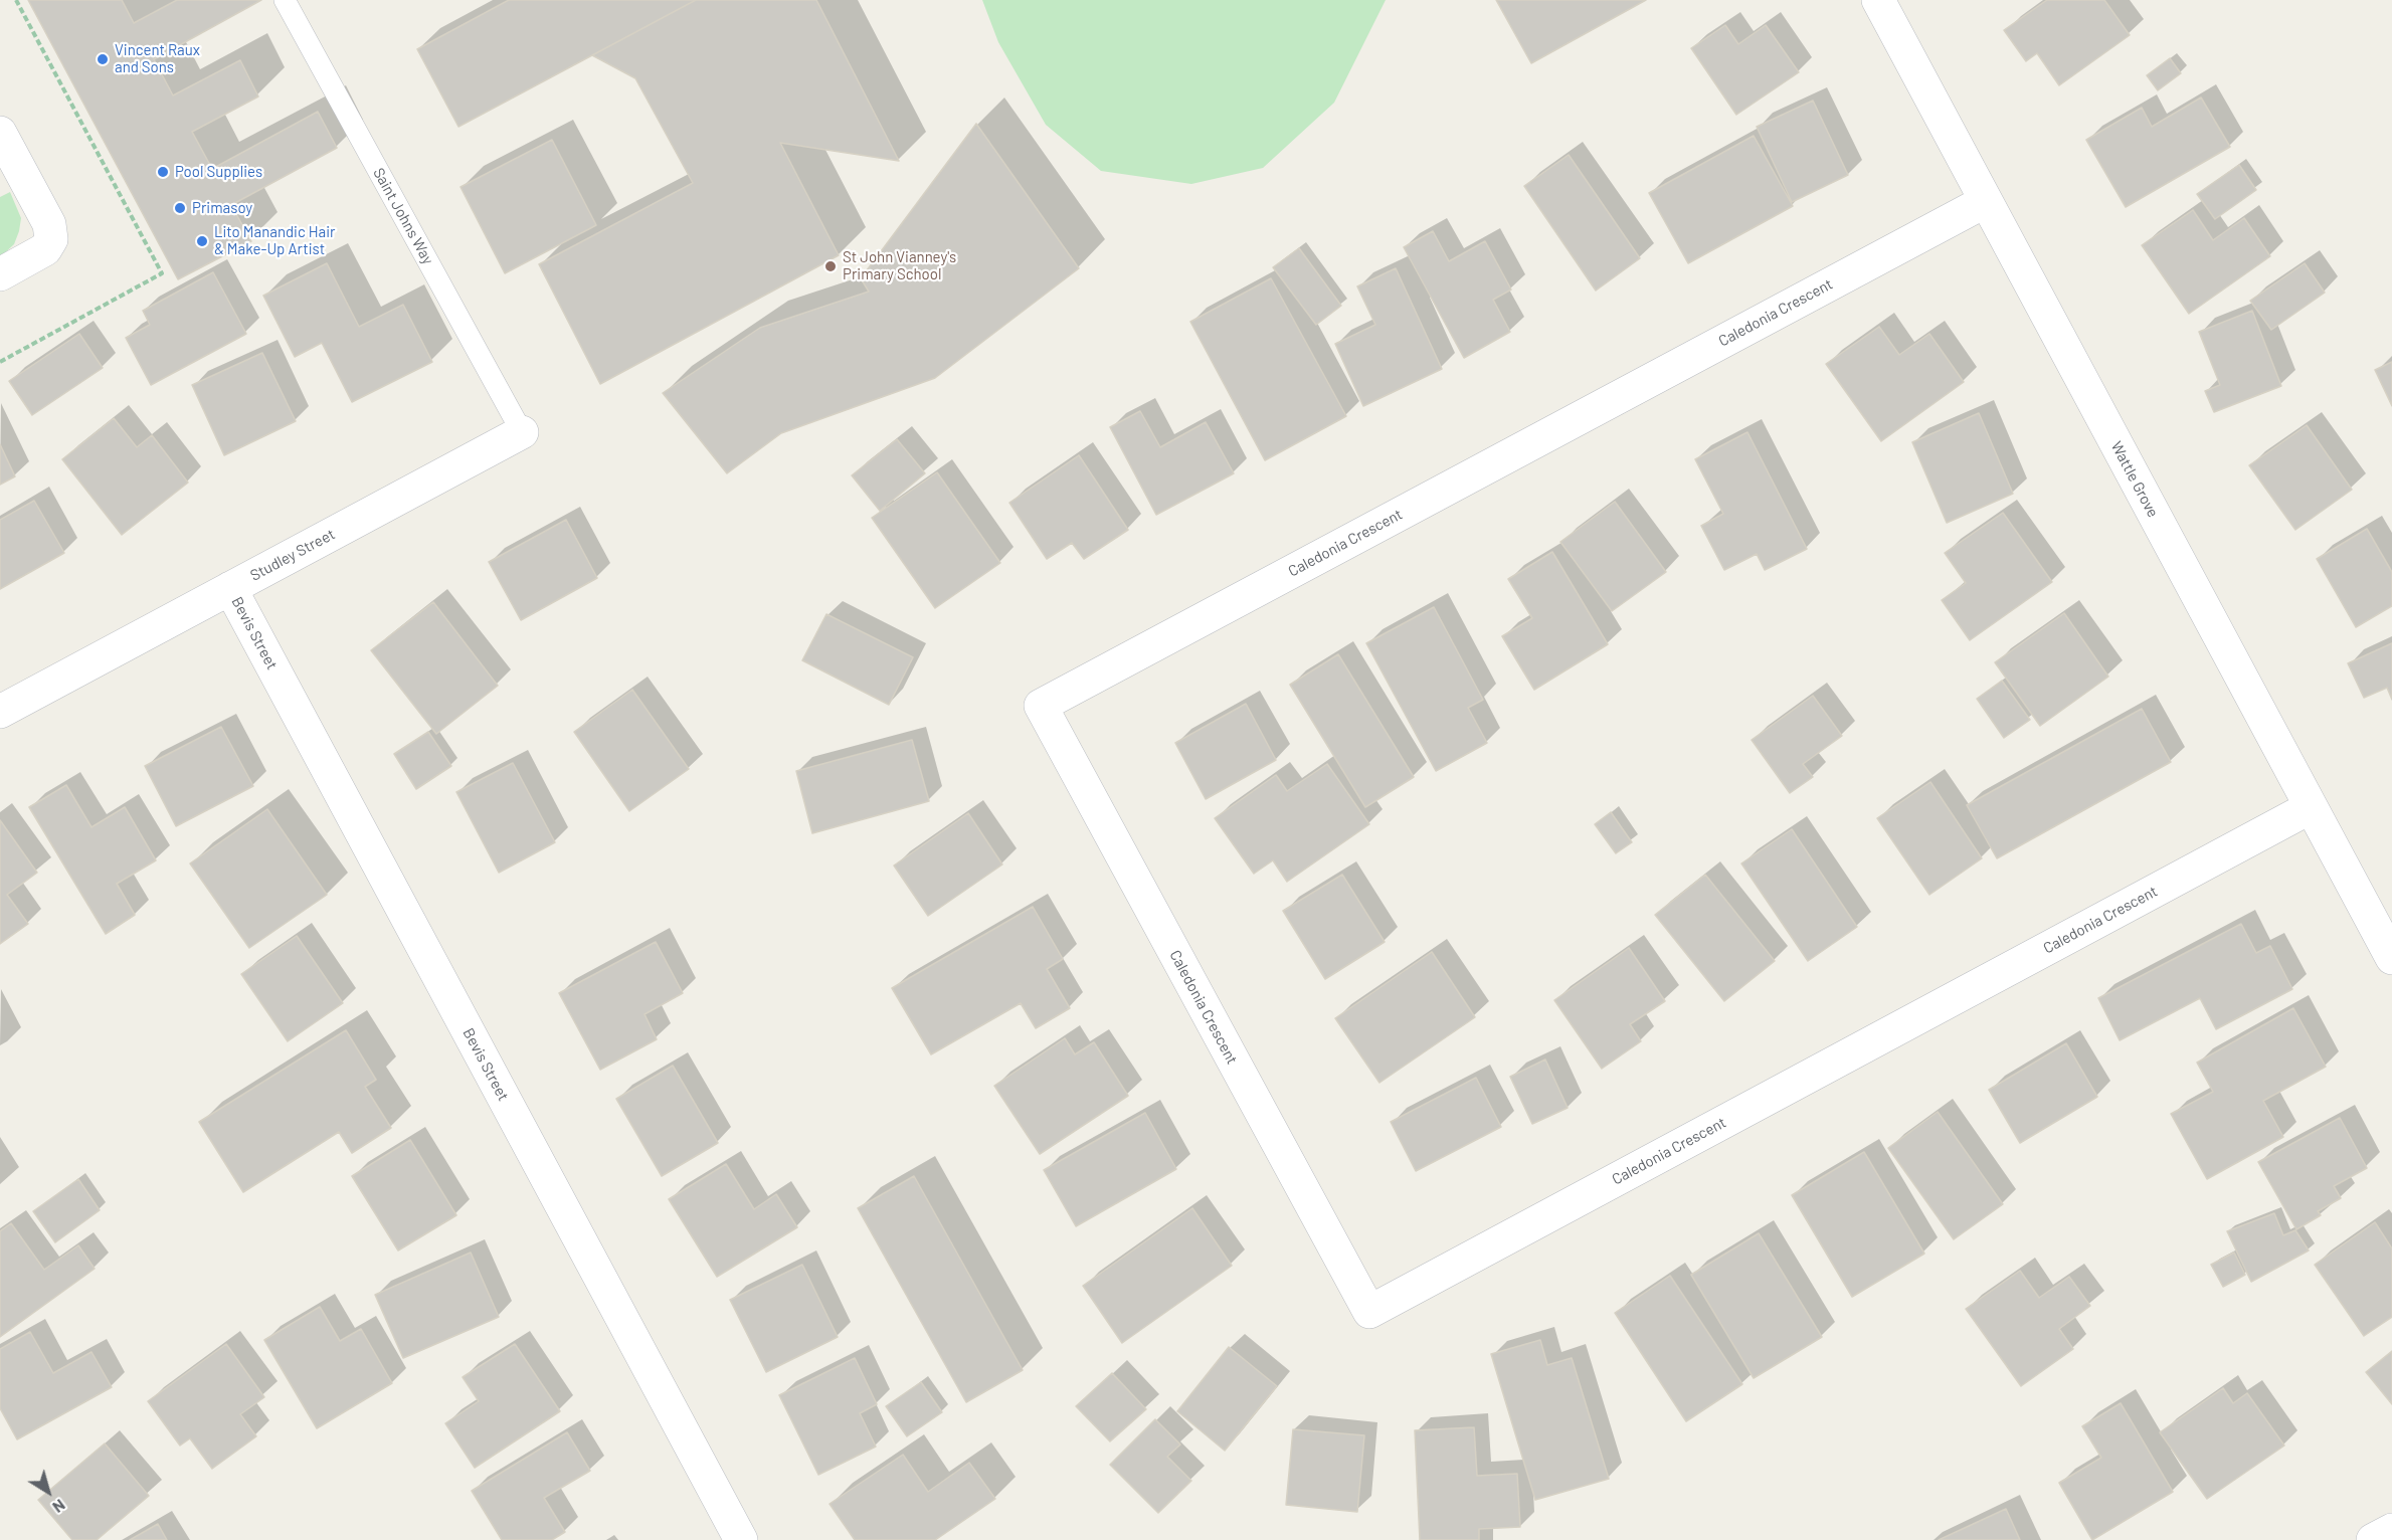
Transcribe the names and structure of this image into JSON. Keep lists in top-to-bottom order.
{
  "streets": {
    "street": [
      "Caledonia Crescent",
      "Wattle Grove",
      "Studley Street",
      "Bevis Street"
    ],
    "lane": ["Saint Johns Way"]
  },
  "crossings": [
    ["Saint Johns Way", "Studley Street"],
    ["Caledonia Crescent", "Wattle Grove"],
    ["Studley Street", "Bevis Street"]
  ],
  "places": [
    "Vincent Raux and Sons",
    "Pool Supplies",
    "Primasoy",
    "Lito Manandic Hair & Make-Up Artist",
    "St John Vianney's Primary School"
  ],
  "north": "bottom right"
}
